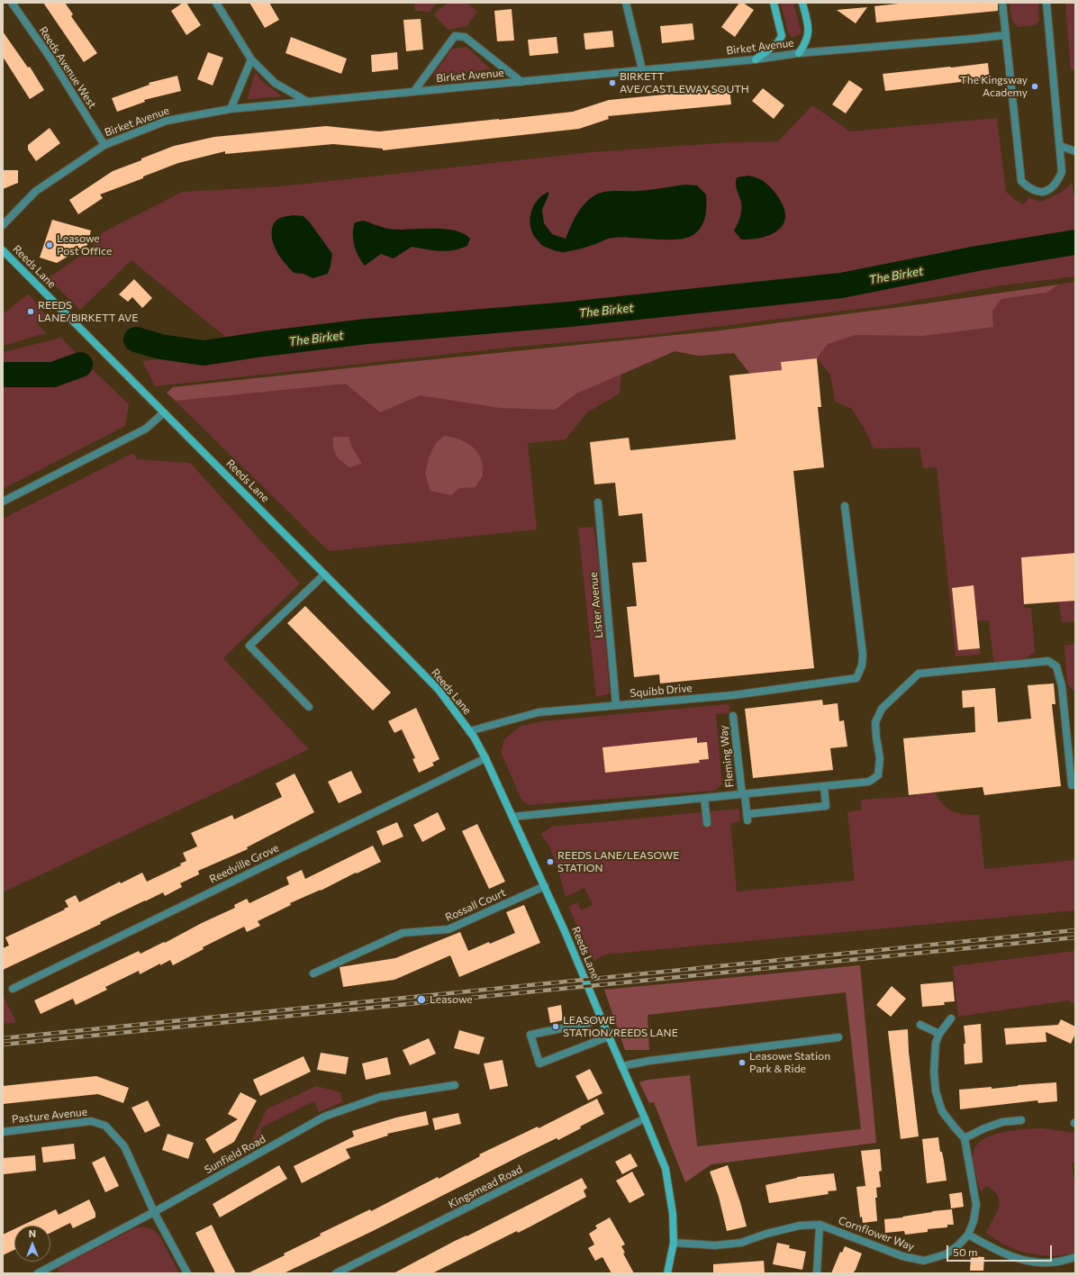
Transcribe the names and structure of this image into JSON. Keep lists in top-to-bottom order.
{
  "streets": {
    "street": [
      "Birket Avenue",
      "Reeds Avenue West",
      "Reeds Lane",
      "Lister Avenue",
      "Squibb Drive",
      "Fleming Way",
      "Reedville Grove",
      "Rossall Court",
      "Pasture Avenue",
      "Sunfield Road",
      "Kingsmead Road",
      "Cornflower Way"
    ]
  },
  "crossings": [
    ["Birket Avenue", "Reeds Avenue West"],
    ["Reeds Lane", "Squibb Drive"],
    ["Reeds Lane", "Reedville Grove"],
    ["Reeds Lane", "Rossall Court"],
    ["Reeds Lane", "Kingsmead Road"],
    ["Reeds Lane", "Cornflower Way"],
    ["Lister Avenue", "Squibb Drive"],
    ["Pasture Avenue", "Sunfield Road"]
  ],
  "water": ["The Birket"],
  "places": [
    "BIRKETT AVE/CASTLEWAY SOUTH",
    "The Kingsway Academy",
    "Leasowe Post Office",
    "REEDS LANE/BIRKETT AVE",
    "REEDS LANE/LEASOWE STATION",
    "Leasowe",
    "LEASOWE STATION/REEDS LANE",
    "Leasowe Station Park & Ride"
  ],
  "scale_bar": "50 m",
  "north": "top"
}
